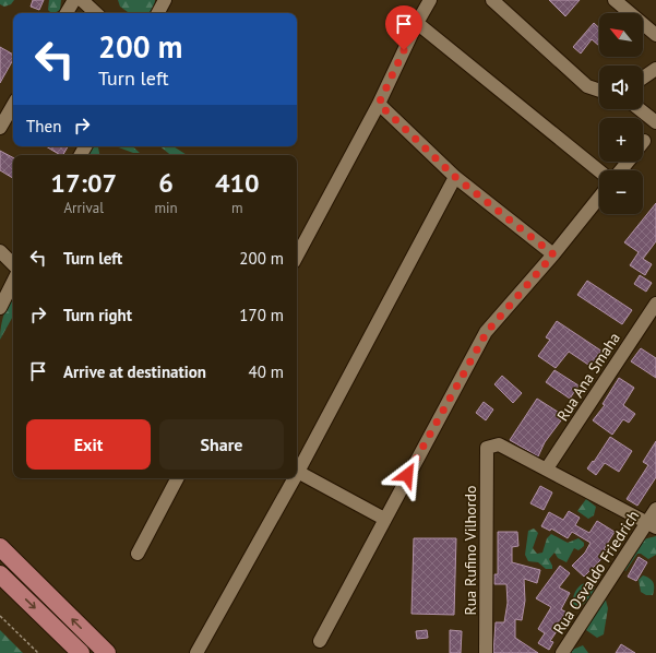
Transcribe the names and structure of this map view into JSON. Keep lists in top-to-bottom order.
{
  "streets": {
    "street": ["Rua Ana Smaha", "Rua Rufino Vilhordo", "Rua Osvaldo Friedrich"]
  },
  "crossings": [
    ["Rua Ana Smaha", "Rua Rufino Vilhordo"]
  ],
  "north": "top left",
  "page": {
    "map_buttons": ["+", "−"],
    "turn": ["200 m", "Turn left"],
    "then": "Then",
    "eta": [
      "17:07",
      "Arrival",
      "6",
      "min",
      "410",
      "m"
    ],
    "list": [
      {
        "name": "Turn left",
        "value": "200 m"
      },
      {
        "name": "Turn right",
        "value": "170 m"
      },
      {
        "name": "Arrive at destination",
        "value": "40 m"
      }
    ],
    "buttons": ["Exit", "Share"]
  }
}
